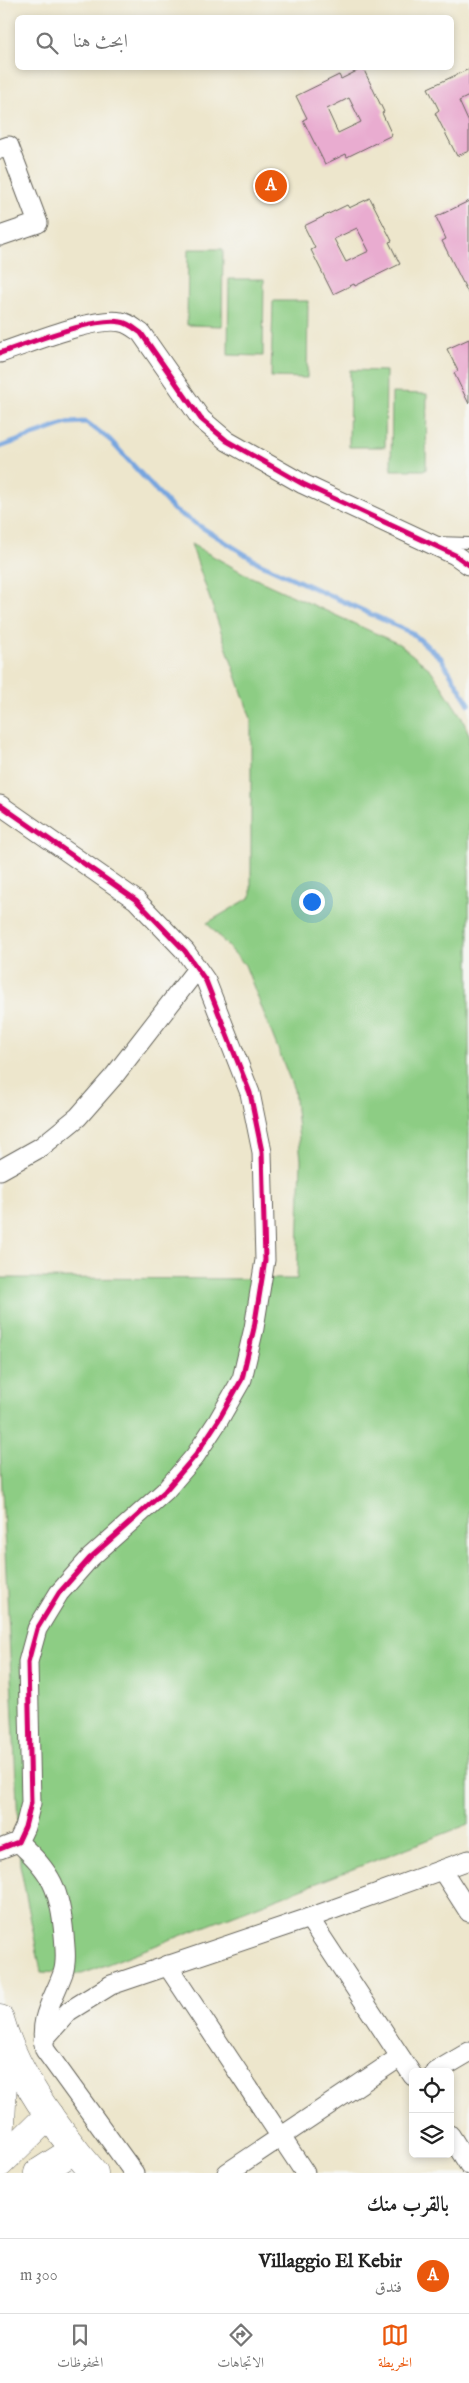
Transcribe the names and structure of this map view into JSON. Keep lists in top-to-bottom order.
{
  "page": {
    "search": "ابحث هنا",
    "pins": "A",
    "heading": "بالقرب منك",
    "list": [
      {
        "mark": "A",
        "name": "Villaggio El Kebir",
        "note": "فندق",
        "value": "300 m"
      }
    ],
    "nav": ["الخريطة", "الاتجاهات", "المحفوظات"]
  }
}
